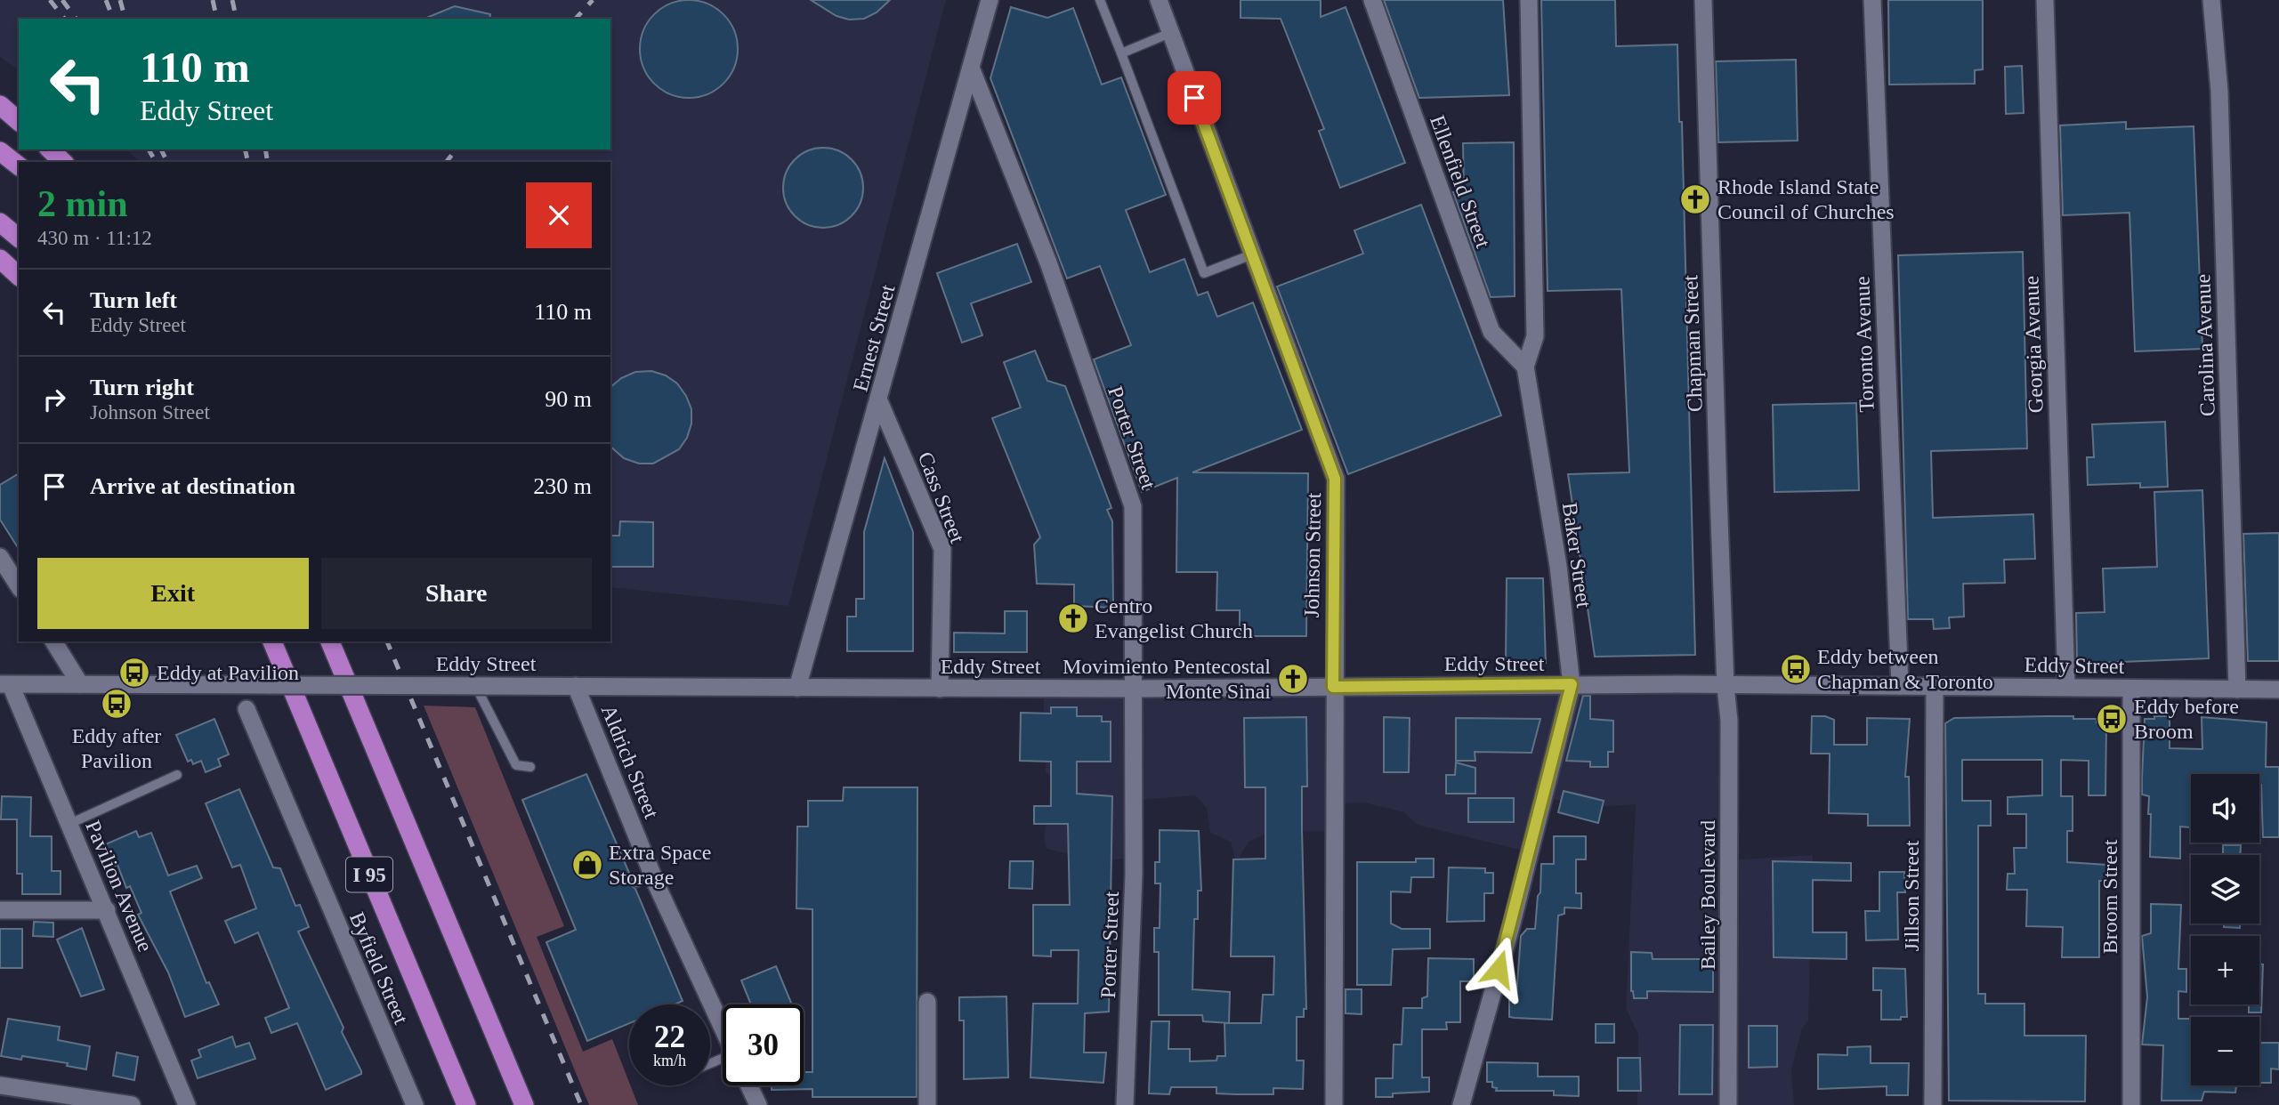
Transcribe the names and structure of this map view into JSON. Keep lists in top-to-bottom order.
{
  "streets": {
    "highway": ["I 95"],
    "street": [
      "Ellenfield Street",
      "Ernest Street",
      "Chapman Street",
      "Toronto Avenue",
      "Georgia Avenue",
      "Carolina Avenue",
      "Porter Street",
      "Cass Street",
      "Johnson Street",
      "Baker Street",
      "Eddy Street",
      "Aldrich Street",
      "Pavilion Avenue",
      "Bailey Boulevard",
      "Jillson Street",
      "Broom Street",
      "Byfield Street"
    ]
  },
  "crossings": [
    ["Ellenfield Street", "Baker Street"],
    ["Ernest Street", "Porter Street"],
    ["Ernest Street", "Cass Street"],
    ["Ernest Street", "Eddy Street"],
    ["Chapman Street", "Eddy Street"],
    ["Chapman Street", "Bailey Boulevard"],
    ["Toronto Avenue", "Eddy Street"],
    ["Georgia Avenue", "Eddy Street"],
    ["Carolina Avenue", "Eddy Street"],
    ["Porter Street", "Eddy Street"],
    ["Cass Street", "Eddy Street"],
    ["Johnson Street", "Eddy Street"],
    ["Baker Street", "Eddy Street"],
    ["Eddy Street", "Aldrich Street"],
    ["Eddy Street", "Pavilion Avenue"],
    ["Eddy Street", "Bailey Boulevard"],
    ["Eddy Street", "Jillson Street"],
    ["Eddy Street", "Broom Street"]
  ],
  "places": {
    "church": ["Rhode Island State Council of Churches", "Centro Evangelist Church", "Movimiento Pentecostal Monte Sinai"],
    "bus stop": [
      "Eddy between Chapman & Toronto",
      "Eddy at Pavilion",
      "Eddy after Pavilion",
      "Eddy before Broom"
    ],
    "shop": ["Extra Space Storage"]
  },
  "page": {
    "turn": ["110 m", "Eddy Street"],
    "heading": ["2 min", "430 m · 11:12"],
    "list": [
      {
        "name": "Turn left",
        "note": "Eddy Street",
        "value": "110 m"
      },
      {
        "name": "Turn right",
        "note": "Johnson Street",
        "value": "90 m"
      },
      {
        "name": "Arrive at destination",
        "value": "230 m"
      }
    ],
    "buttons": ["Exit", "Share"],
    "map_buttons": ["+", "−"],
    "speed": "22 km/h",
    "limit": "30"
  }
}
